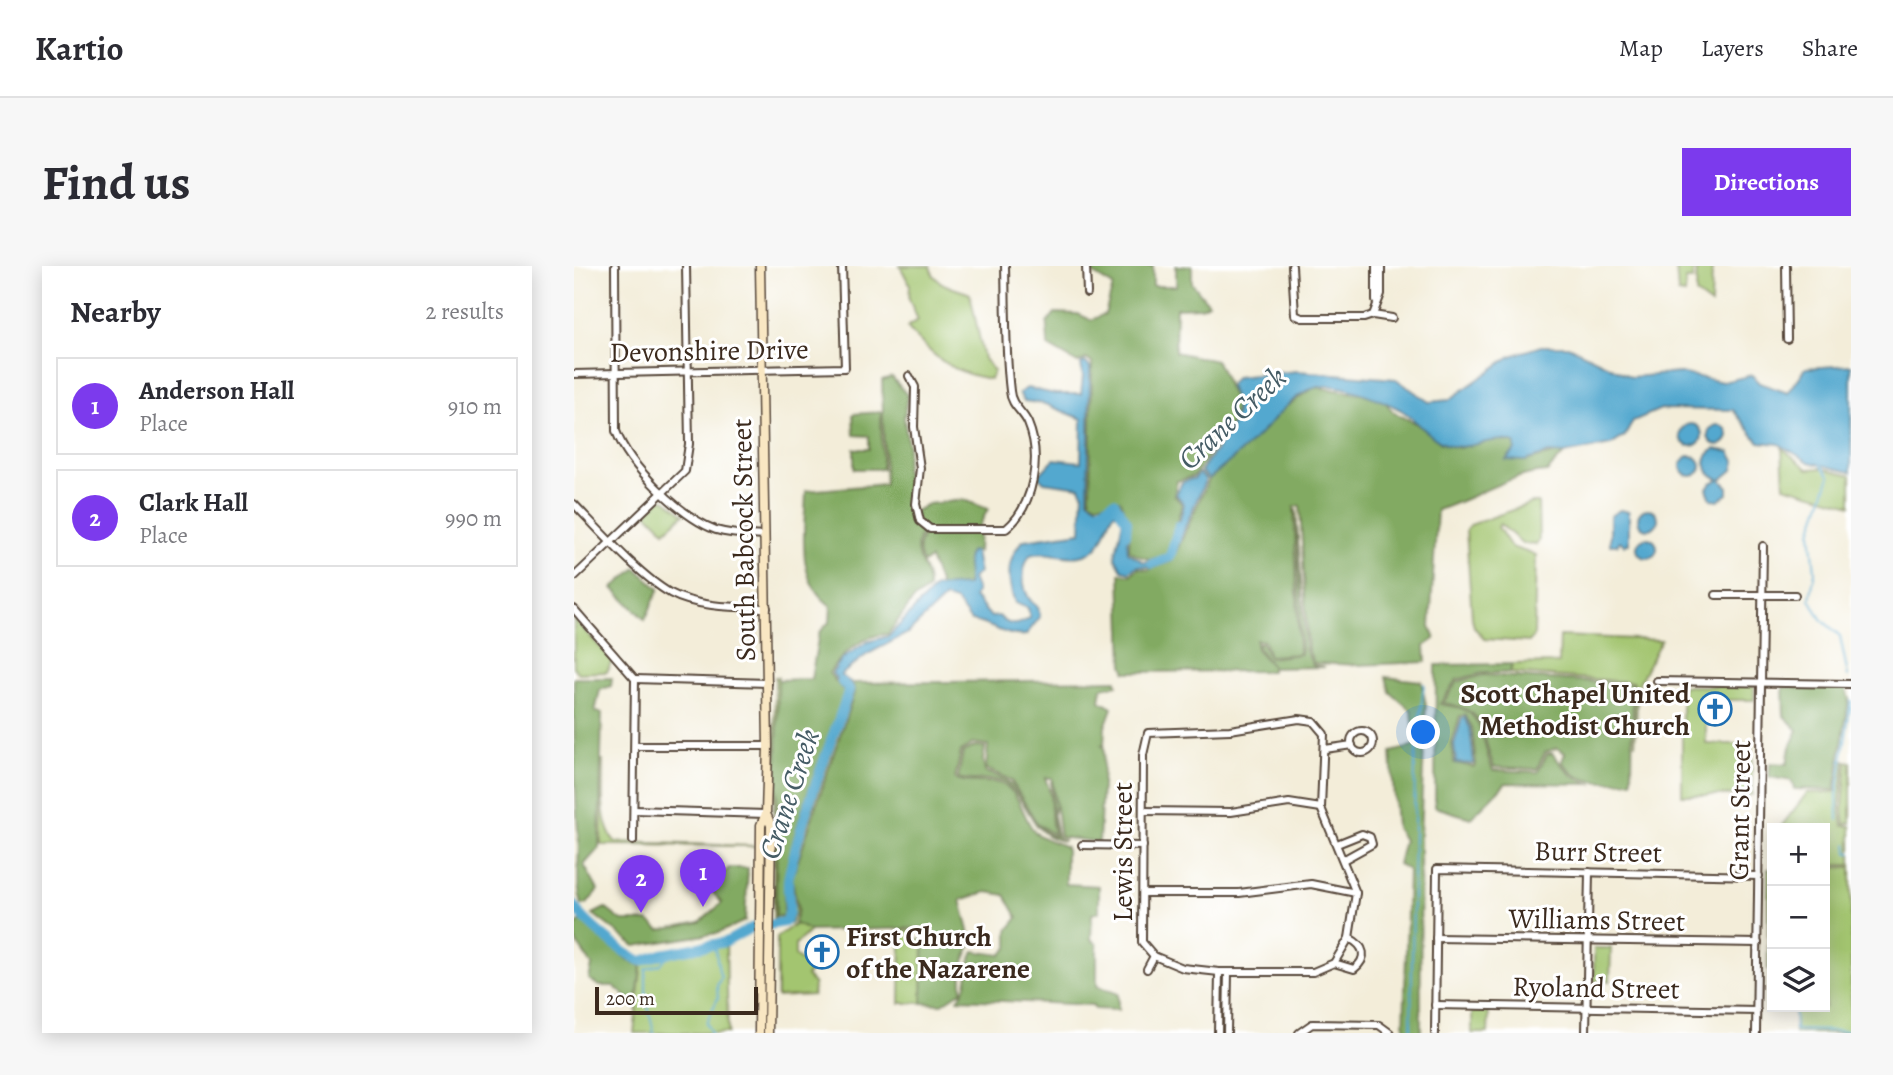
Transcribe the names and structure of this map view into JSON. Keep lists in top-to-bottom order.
{
  "streets": {
    "main road": ["South Babcock Street"],
    "street": [
      "Devonshire Drive",
      "Grant Street",
      "Burr Street",
      "Lewis Street",
      "Williams Street",
      "Ryoland Street"
    ]
  },
  "crossings": [
    ["Devonshire Drive", "South Babcock Street"],
    ["Grant Street", "Burr Street"],
    ["Grant Street", "Williams Street"],
    ["Grant Street", "Ryoland Street"],
    ["Burr Street", "Williams Street"]
  ],
  "water": ["Crane Creek"],
  "places": {
    "church": ["Scott Chapel United Methodist Church", "First Church of the Nazarene"]
  },
  "scale_bar": "200 m",
  "page": {
    "header": "Kartio",
    "nav": ["Map", "Layers", "Share"],
    "buttons": "Directions",
    "title": "Find us",
    "heading": ["Nearby", "2 results"],
    "list": [
      {
        "mark": "1",
        "name": "Anderson Hall",
        "note": "Place",
        "value": "910 m"
      },
      {
        "mark": "2",
        "name": "Clark Hall",
        "note": "Place",
        "value": "990 m"
      }
    ],
    "map_buttons": ["+", "−"],
    "pins": ["1", "2"],
    "scale": "200 m"
  }
}
